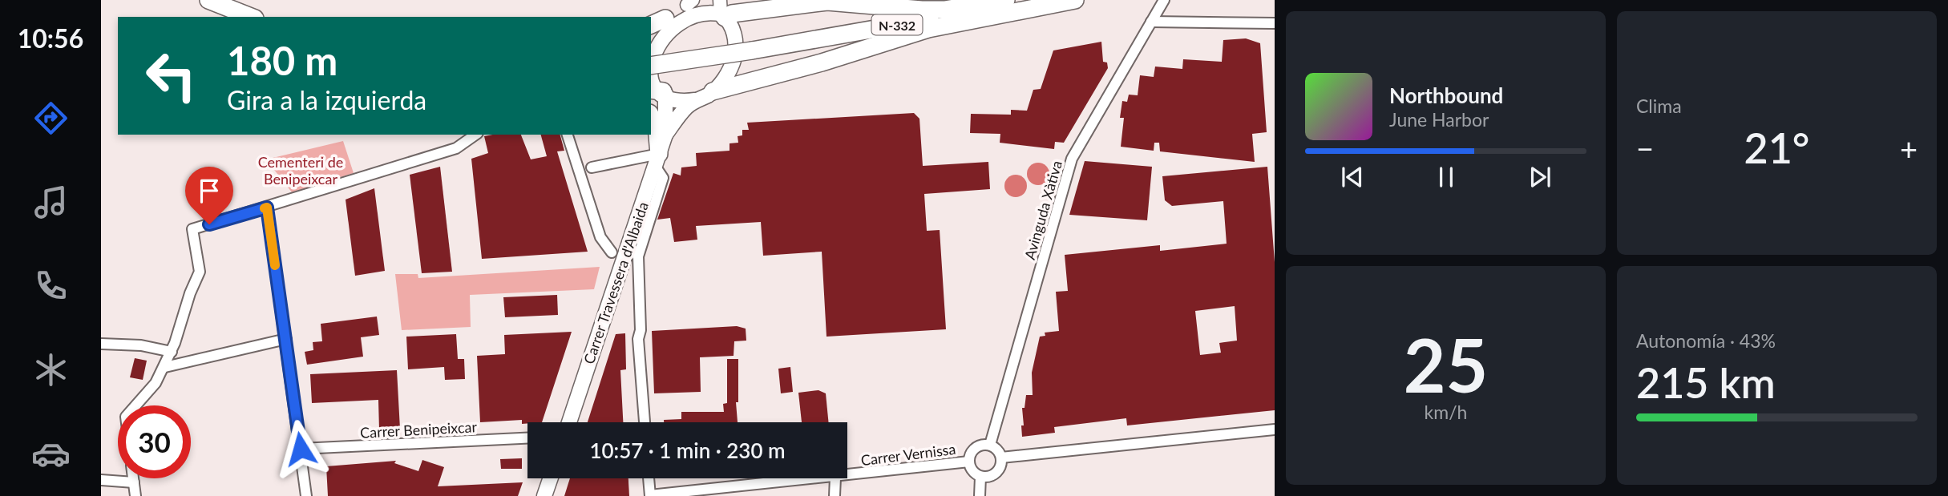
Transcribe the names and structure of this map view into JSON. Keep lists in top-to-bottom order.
{
  "streets": {
    "highway": ["N-332"],
    "main road": ["Carrer Travessera d'Albaida"],
    "street": ["Avinguda Xàtiva", "Carrer Benipeixcar", "Carrer Vernissa"]
  },
  "crossings": [
    ["Avinguda Xàtiva", "Carrer Vernissa"]
  ],
  "parks": ["Cementeri de Benipeixcar"],
  "page": {
    "tabs": "10:56",
    "tile": [
      "Clima",
      ["25", "km/h"],
      ["Autonomía · 43%", "215 km"]
    ],
    "turn": ["180 m", "Gira a la izquierda"],
    "song": ["Northbound", "June Harbor"],
    "heat": ["−", "21°", "+"],
    "limit": "30",
    "trip": "10:57 · 1 min · 230 m"
  }
}
